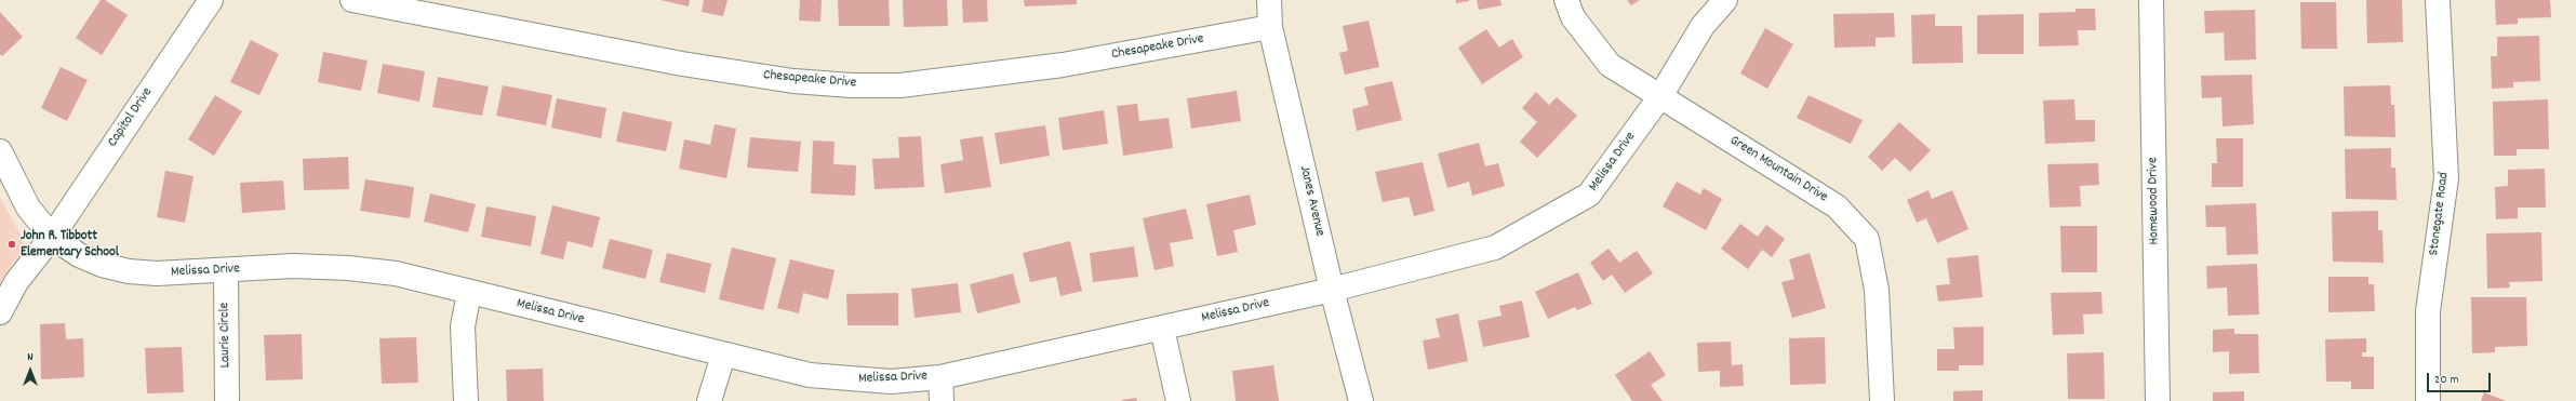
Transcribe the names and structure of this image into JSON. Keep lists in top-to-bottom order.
{
  "streets": {
    "street": [
      "Chesapeake Drive",
      "Capitol Drive",
      "Melissa Drive",
      "Green Mountain Drive",
      "Janes Avenue",
      "Homewood Drive",
      "Stonegate Road",
      "Laurie Circle"
    ]
  },
  "crossings": [
    ["Chesapeake Drive", "Janes Avenue"],
    ["Capitol Drive", "Melissa Drive"],
    ["Melissa Drive", "Green Mountain Drive"],
    ["Melissa Drive", "Janes Avenue"],
    ["Melissa Drive", "Laurie Circle"]
  ],
  "places": ["John R. Tibbott Elementary School"],
  "scale_bar": "20 m",
  "north": "top"
}
